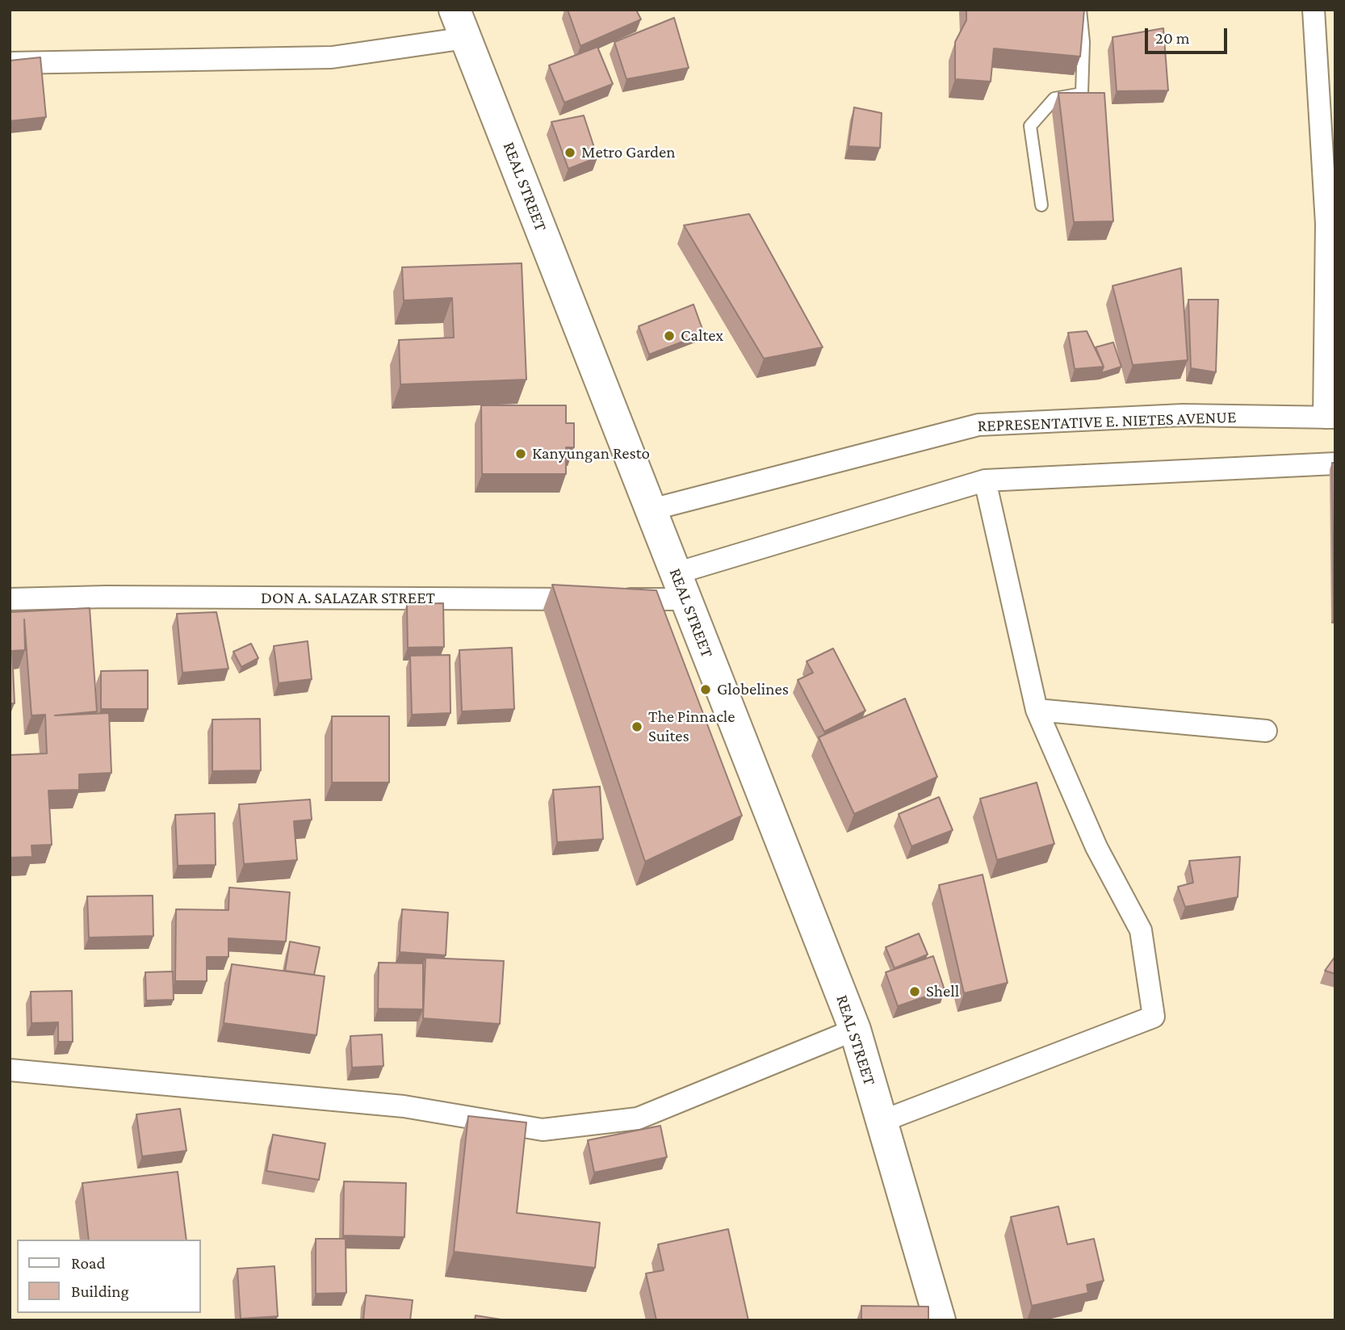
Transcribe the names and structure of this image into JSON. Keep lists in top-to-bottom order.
{
  "streets": {
    "main road": ["REAL STREET"],
    "street": ["REPRESENTATIVE E. NIETES AVENUE", "DON A. SALAZAR STREET"]
  },
  "crossings": [
    ["REAL STREET", "REPRESENTATIVE E. NIETES AVENUE"],
    ["REAL STREET", "DON A. SALAZAR STREET"]
  ],
  "places": [
    "Metro Garden",
    "Caltex",
    "Kanyungan Resto",
    "Globelines",
    "The Pinnacle Suites",
    "Shell"
  ],
  "legend": ["Road", "Building"],
  "scale_bar": "20 m"
}
